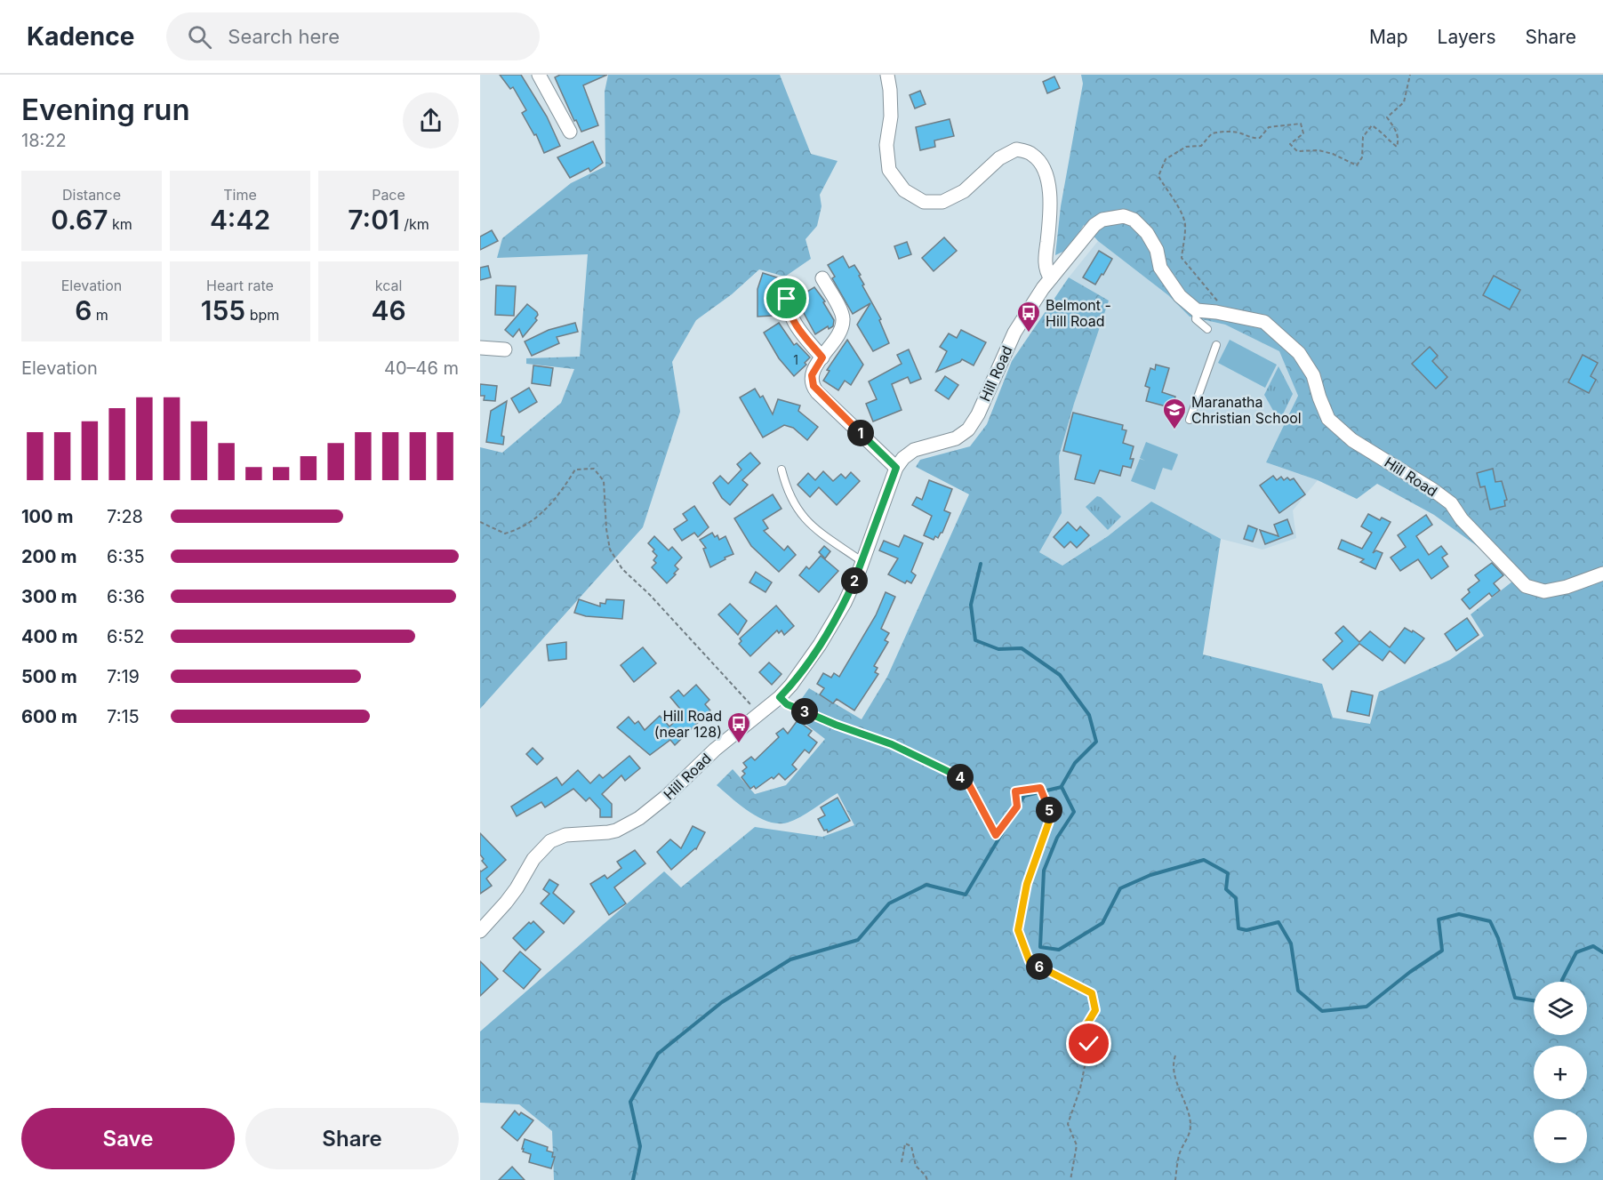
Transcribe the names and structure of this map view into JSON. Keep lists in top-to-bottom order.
{
  "streets": {
    "street": ["Hill Road"]
  },
  "places": {
    "bus stop": ["Belmont - Hill Road", "Hill Road (near 128)"],
    "school or university": ["Maranatha Christian School"]
  },
  "house_numbers": ["1"],
  "page": {
    "header": "Kadence",
    "search": "Search here",
    "nav": ["Map", "Layers", "Share"],
    "heading": ["Evening run", "18:22"],
    "stats": [
      ["Distance", "0.67 km"],
      ["Time", "4:42"],
      ["Pace", "7:01 /km"],
      ["Elevation", "6 m"],
      ["Heart rate", "155 bpm"],
      ["kcal", "46"]
    ],
    "chart": ["Elevation", "40–46 m"],
    "pins": [
      "1",
      "2",
      "3",
      "4",
      "5",
      "6"
    ],
    "list": [
      {
        "name": "100 m",
        "note": "7:28"
      },
      {
        "name": "200 m",
        "note": "6:35"
      },
      {
        "name": "300 m",
        "note": "6:36"
      },
      {
        "name": "400 m",
        "note": "6:52"
      },
      {
        "name": "500 m",
        "note": "7:19"
      },
      {
        "name": "600 m",
        "note": "7:15"
      }
    ],
    "map_buttons": ["+", "−"],
    "buttons": ["Save", "Share"]
  }
}
